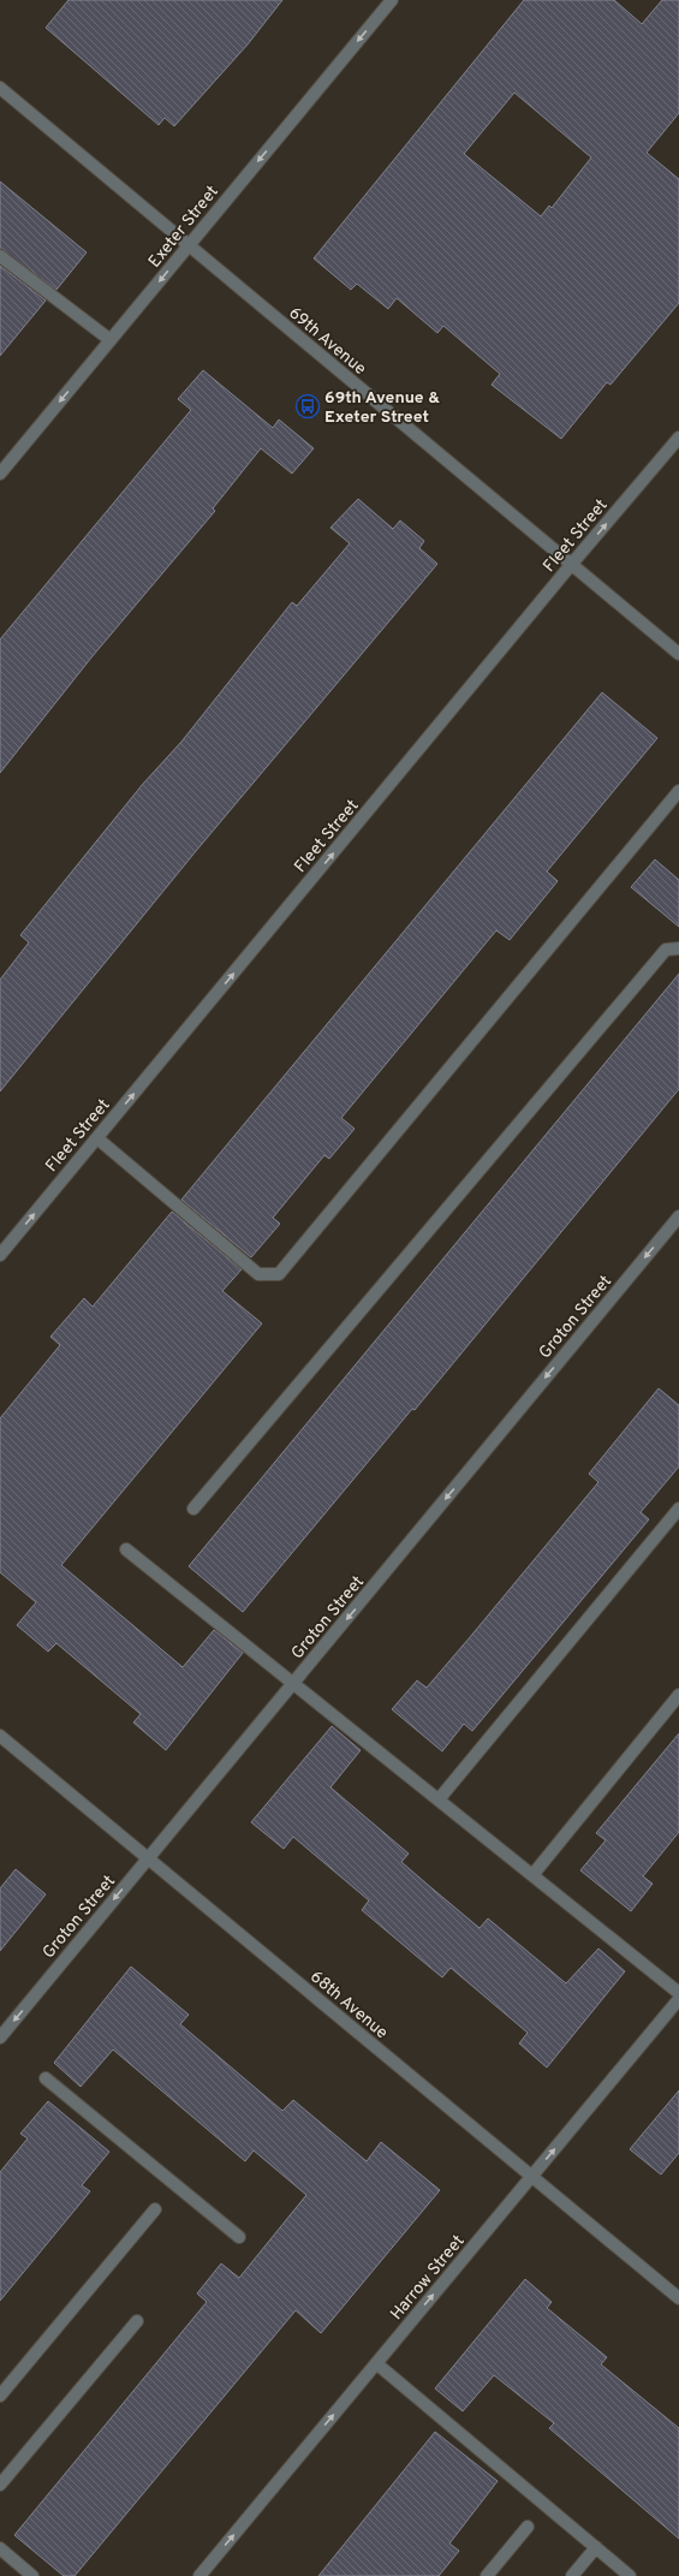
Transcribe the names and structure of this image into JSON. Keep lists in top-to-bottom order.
{
  "streets": {
    "street": [
      "Exeter Street",
      "69th Avenue",
      "Fleet Street",
      "Groton Street",
      "68th Avenue",
      "Harrow Street"
    ]
  },
  "crossings": [
    ["Exeter Street", "69th Avenue"],
    ["69th Avenue", "Fleet Street"],
    ["Groton Street", "68th Avenue"],
    ["68th Avenue", "Harrow Street"]
  ],
  "one_way": [
    "Exeter Street",
    "Fleet Street",
    "Groton Street",
    "Harrow Street"
  ],
  "places": {
    "bus stop": ["69th Avenue & Exeter Street"]
  }
}
